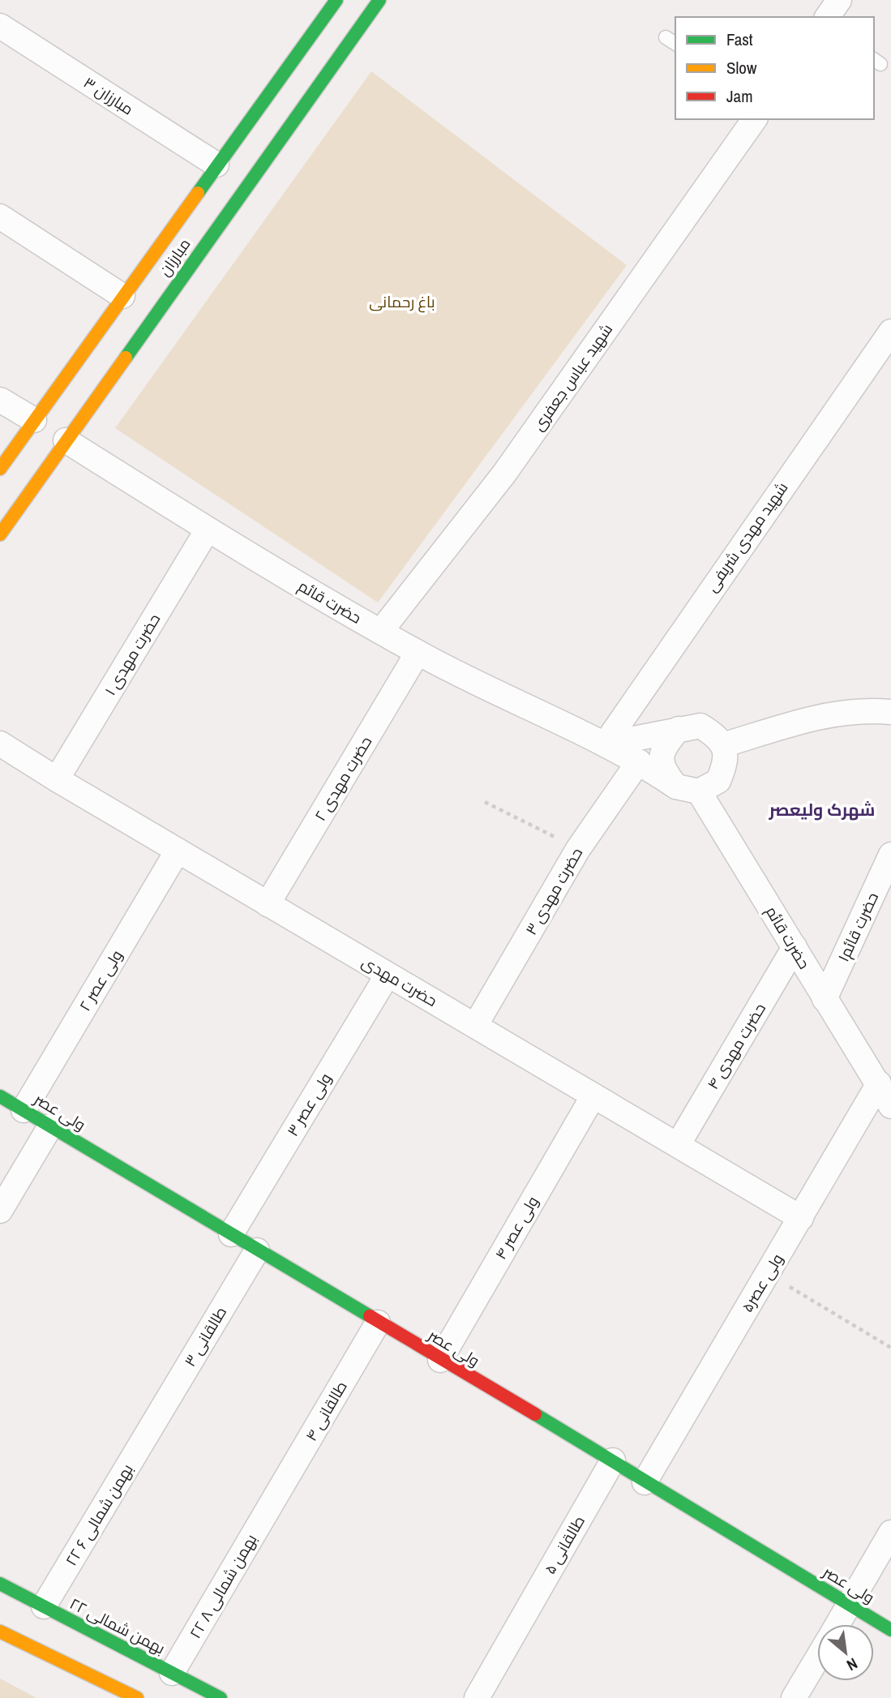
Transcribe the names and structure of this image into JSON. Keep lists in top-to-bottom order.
{
  "streets": {
    "street": [
      "مبارزان ۳",
      "مبارزان",
      "شهید عباس جعفری",
      "شهید مهدی شریفی",
      "حضرت قائم",
      "حضرت مهدی ۱",
      "حضرت مهدی ۲",
      "حضرت مهدی ۳",
      "حضرت قائم۱",
      "ولی عصر ۲",
      "حضرت مهدی",
      "حضرت مهدی ۴",
      "ولی عصر ۳",
      "ولی عصر",
      "ولی عصر ۴",
      "ولی عصر۵",
      "طالقانی ۳",
      "طالقانی ۴",
      "۲۲ بهمن شمالی ۶",
      "طالقانی ۵",
      "۲۲ بهمن شمالی ۸",
      "۲۲ بهمن شمالی"
    ]
  },
  "crossings": [
    ["مبارزان ۳", "مبارزان"],
    ["مبارزان", "حضرت قائم"],
    ["شهید عباس جعفری", "حضرت قائم"],
    ["شهید مهدی شریفی", "حضرت قائم"],
    ["حضرت قائم", "حضرت مهدی ۱"],
    ["حضرت قائم", "حضرت مهدی ۲"],
    ["حضرت قائم", "حضرت مهدی ۳"],
    ["حضرت قائم", "حضرت قائم۱"],
    ["حضرت قائم", "حضرت مهدی ۴"],
    ["حضرت قائم", "ولی عصر۵"],
    ["حضرت مهدی ۱", "حضرت مهدی"],
    ["حضرت مهدی ۲", "حضرت مهدی"],
    ["حضرت مهدی ۳", "حضرت مهدی"],
    ["ولی عصر ۲", "حضرت مهدی"],
    ["ولی عصر ۲", "ولی عصر"],
    ["حضرت مهدی", "حضرت مهدی ۴"],
    ["حضرت مهدی", "ولی عصر ۳"],
    ["حضرت مهدی", "ولی عصر ۴"],
    ["حضرت مهدی", "ولی عصر۵"],
    ["ولی عصر ۳", "ولی عصر"],
    ["ولی عصر", "ولی عصر ۴"],
    ["ولی عصر", "ولی عصر۵"],
    ["ولی عصر", "طالقانی ۳"],
    ["ولی عصر", "طالقانی ۴"],
    ["ولی عصر", "طالقانی ۵"],
    ["طالقانی ۳", "۲۲ بهمن شمالی ۶"],
    ["طالقانی ۴", "۲۲ بهمن شمالی ۸"],
    ["۲۲ بهمن شمالی ۶", "۲۲ بهمن شمالی"],
    ["۲۲ بهمن شمالی ۸", "۲۲ بهمن شمالی"]
  ],
  "districts": ["شهرک ولیعصر"],
  "parks": ["باغ رحمانی"],
  "legend": ["Fast", "Slow", "Jam"],
  "north": "bottom right"
}
